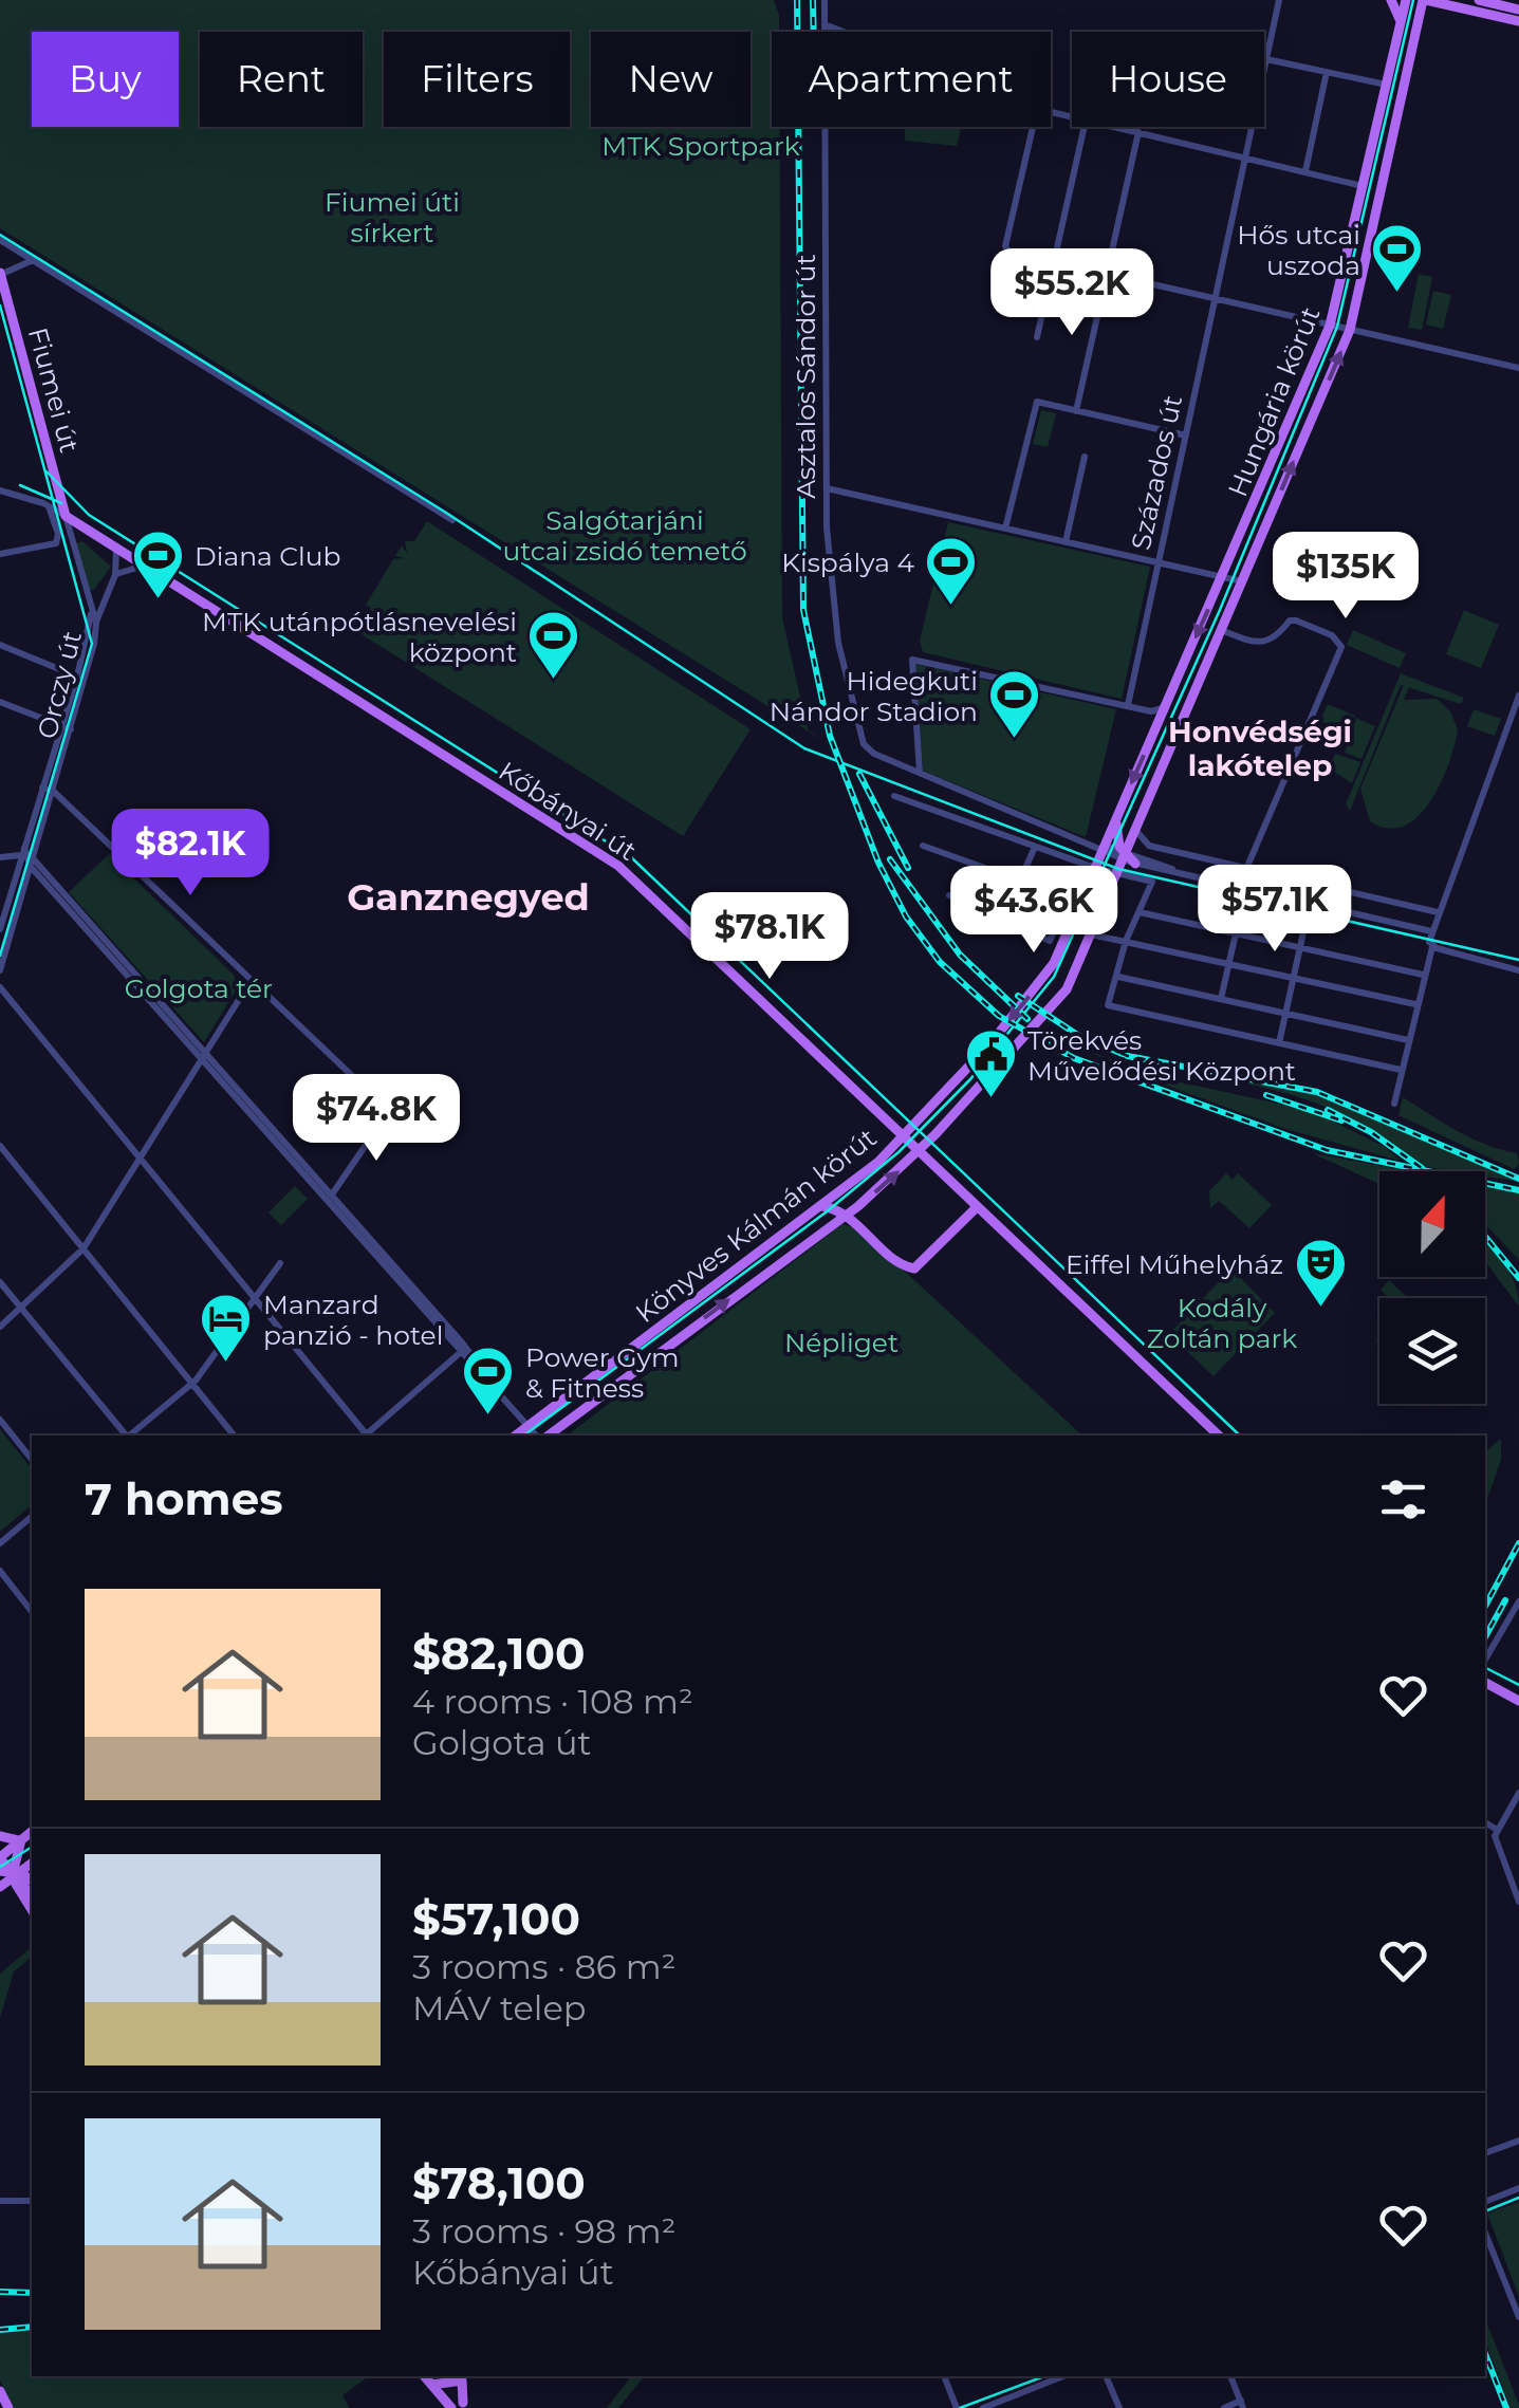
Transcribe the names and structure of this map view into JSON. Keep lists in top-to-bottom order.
{
  "streets": {
    "main road": [
      "Fiumei út",
      "Hungária körút",
      "Kőbányai út",
      "Könyves Kálmán körút"
    ],
    "street": ["Asztalos Sándor út", "Százados út", "Orczy út"]
  },
  "crossings": [
    ["Fiumei út", "Kőbányai út"],
    ["Hungária körút", "Könyves Kálmán körút"],
    ["Kőbányai út", "Könyves Kálmán körút"]
  ],
  "districts": ["Honvédségi lakótelep", "Ganznegyed"],
  "parks": [
    "MTK Sportpark",
    "Fiumei úti sírkert",
    "Salgótarjáni utcai zsidó temető",
    "Golgota tér",
    "Kodály Zoltán park",
    "Népliget"
  ],
  "places": {
    "sports": [
      "Hős utcai uszoda",
      "Diana Club",
      "Kispálya 4",
      "MTK utánpótlásnevelési központ",
      "Hidegkuti Nándor Stadion",
      "Power Gym & Fitness"
    ],
    "public building": ["Törekvés Művelődési Központ"],
    "theatre": ["Eiffel Műhelyház"],
    "hotel": ["Manzard panzió - hotel"]
  },
  "north": "top",
  "page": {
    "chip": [
      "Buy",
      "Rent",
      "Filters",
      "New",
      "Apartment",
      "House"
    ],
    "price": [
      "$55.2K",
      "$135K",
      "$82.1K",
      "$57.1K",
      "$43.6K",
      "$78.1K",
      "$74.8K"
    ],
    "heading": "7 homes",
    "list": [
      {
        "name": "$82,100",
        "note": "4 rooms · 108 m² · Golgota út"
      },
      {
        "name": "$57,100",
        "note": "3 rooms · 86 m² · MÁV telep"
      },
      {
        "name": "$78,100",
        "note": "3 rooms · 98 m² · Kőbányai út"
      }
    ]
  }
}
